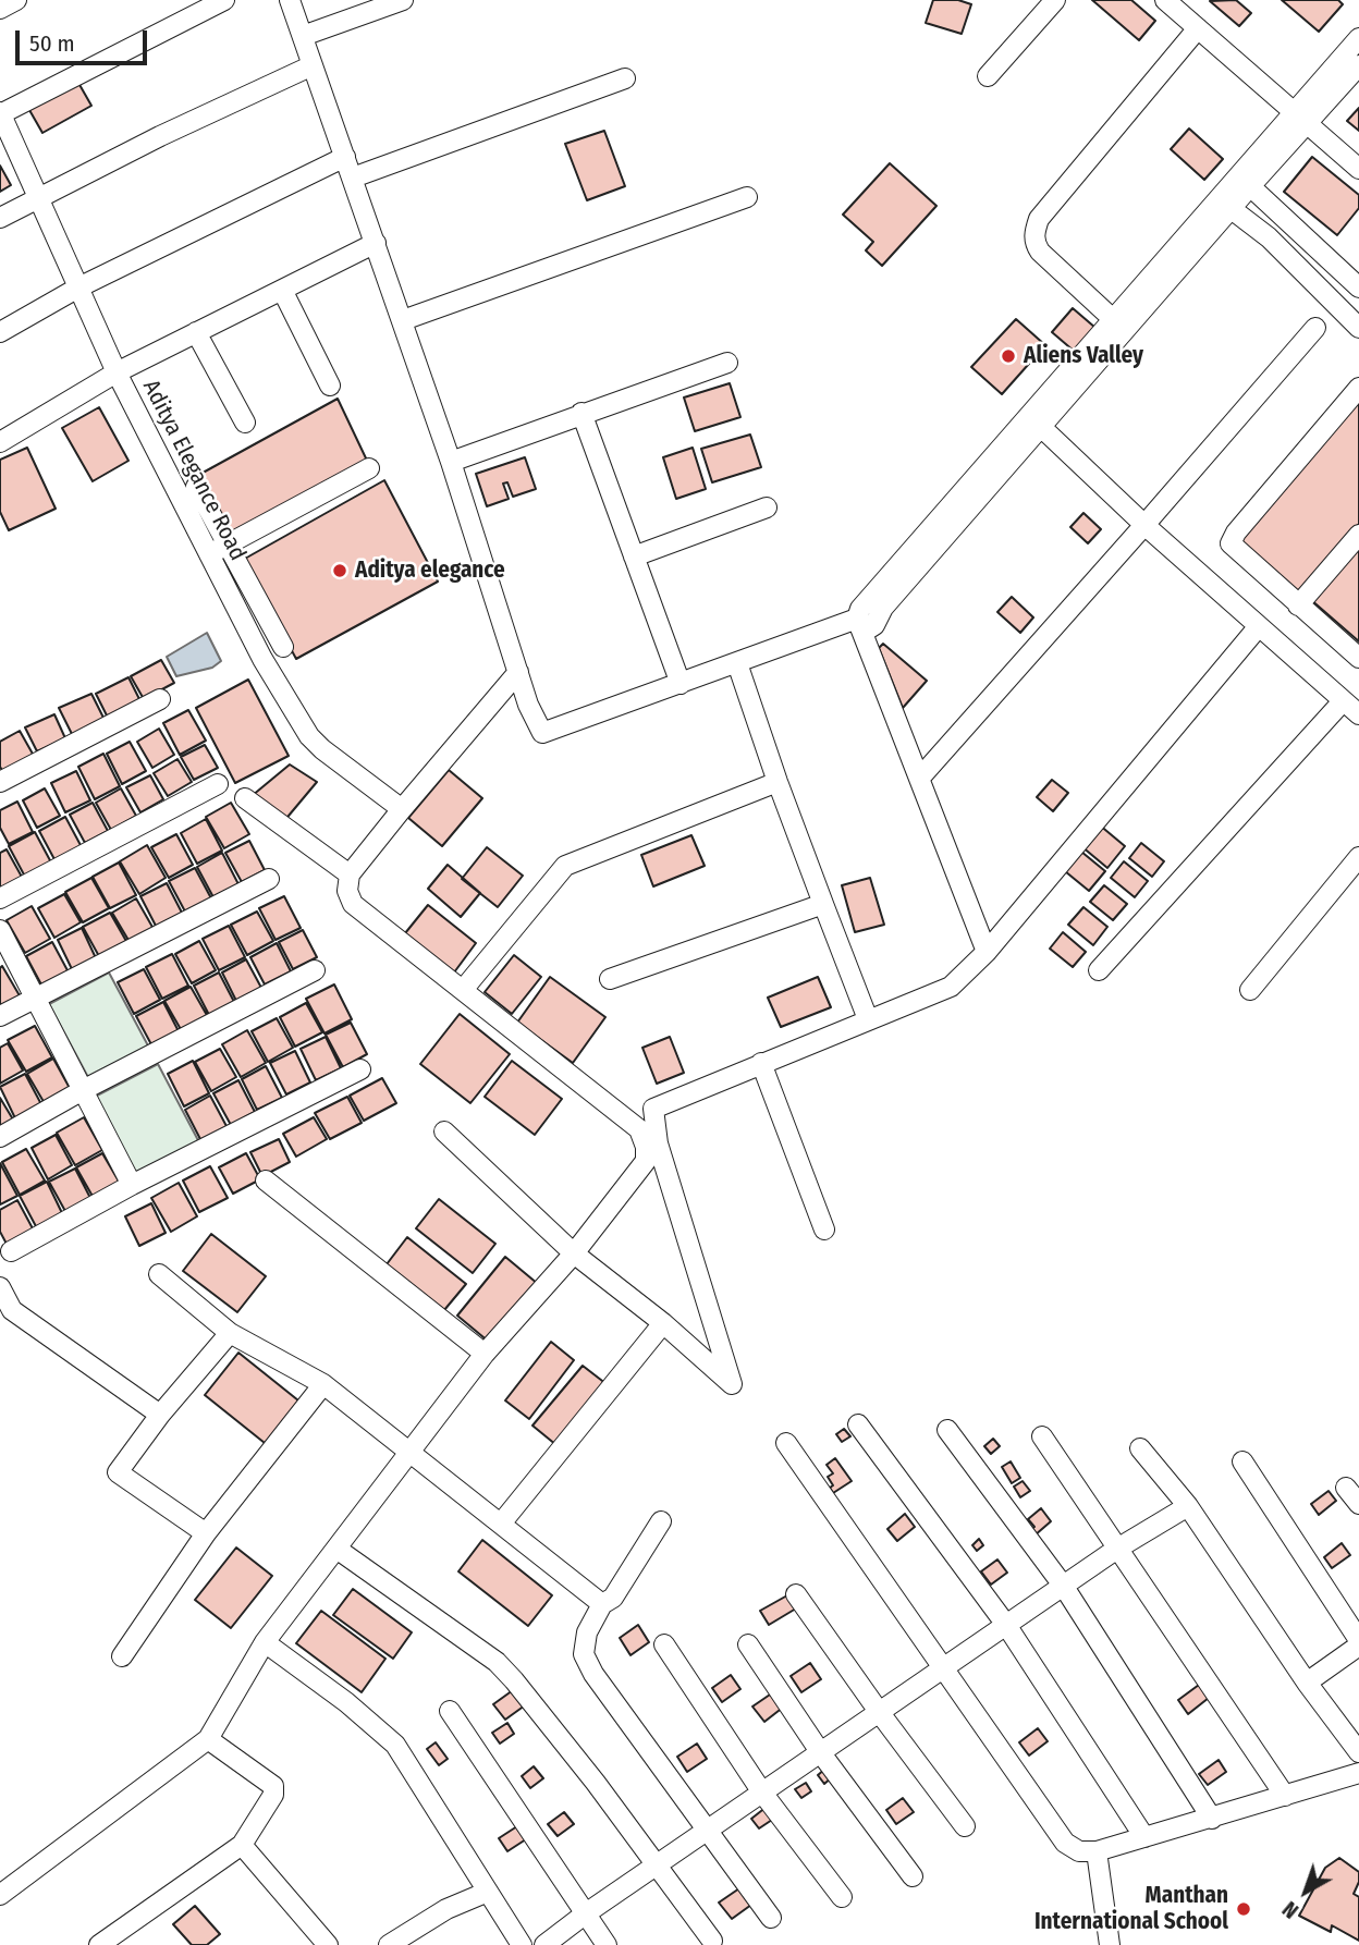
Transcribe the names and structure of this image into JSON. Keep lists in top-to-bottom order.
{
  "streets": {
    "street": ["Aditya Elegance Road"]
  },
  "places": ["Aliens Valley", "Aditya elegance", "Manthan International School"],
  "scale_bar": "50 m",
  "north": "bottom left"
}
